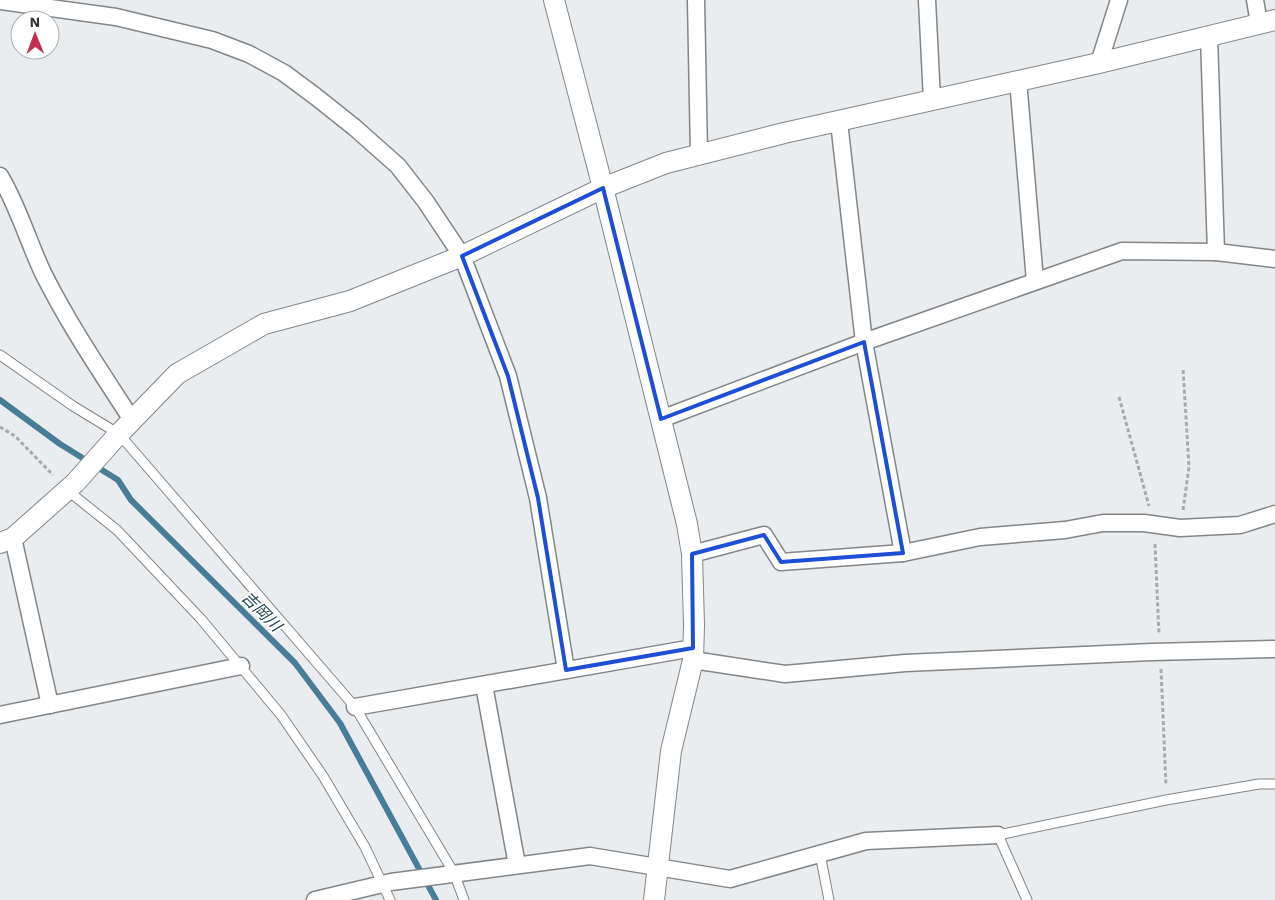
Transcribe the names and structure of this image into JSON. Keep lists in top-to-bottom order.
{
  "water": ["吉岡川"],
  "north": "top"
}
